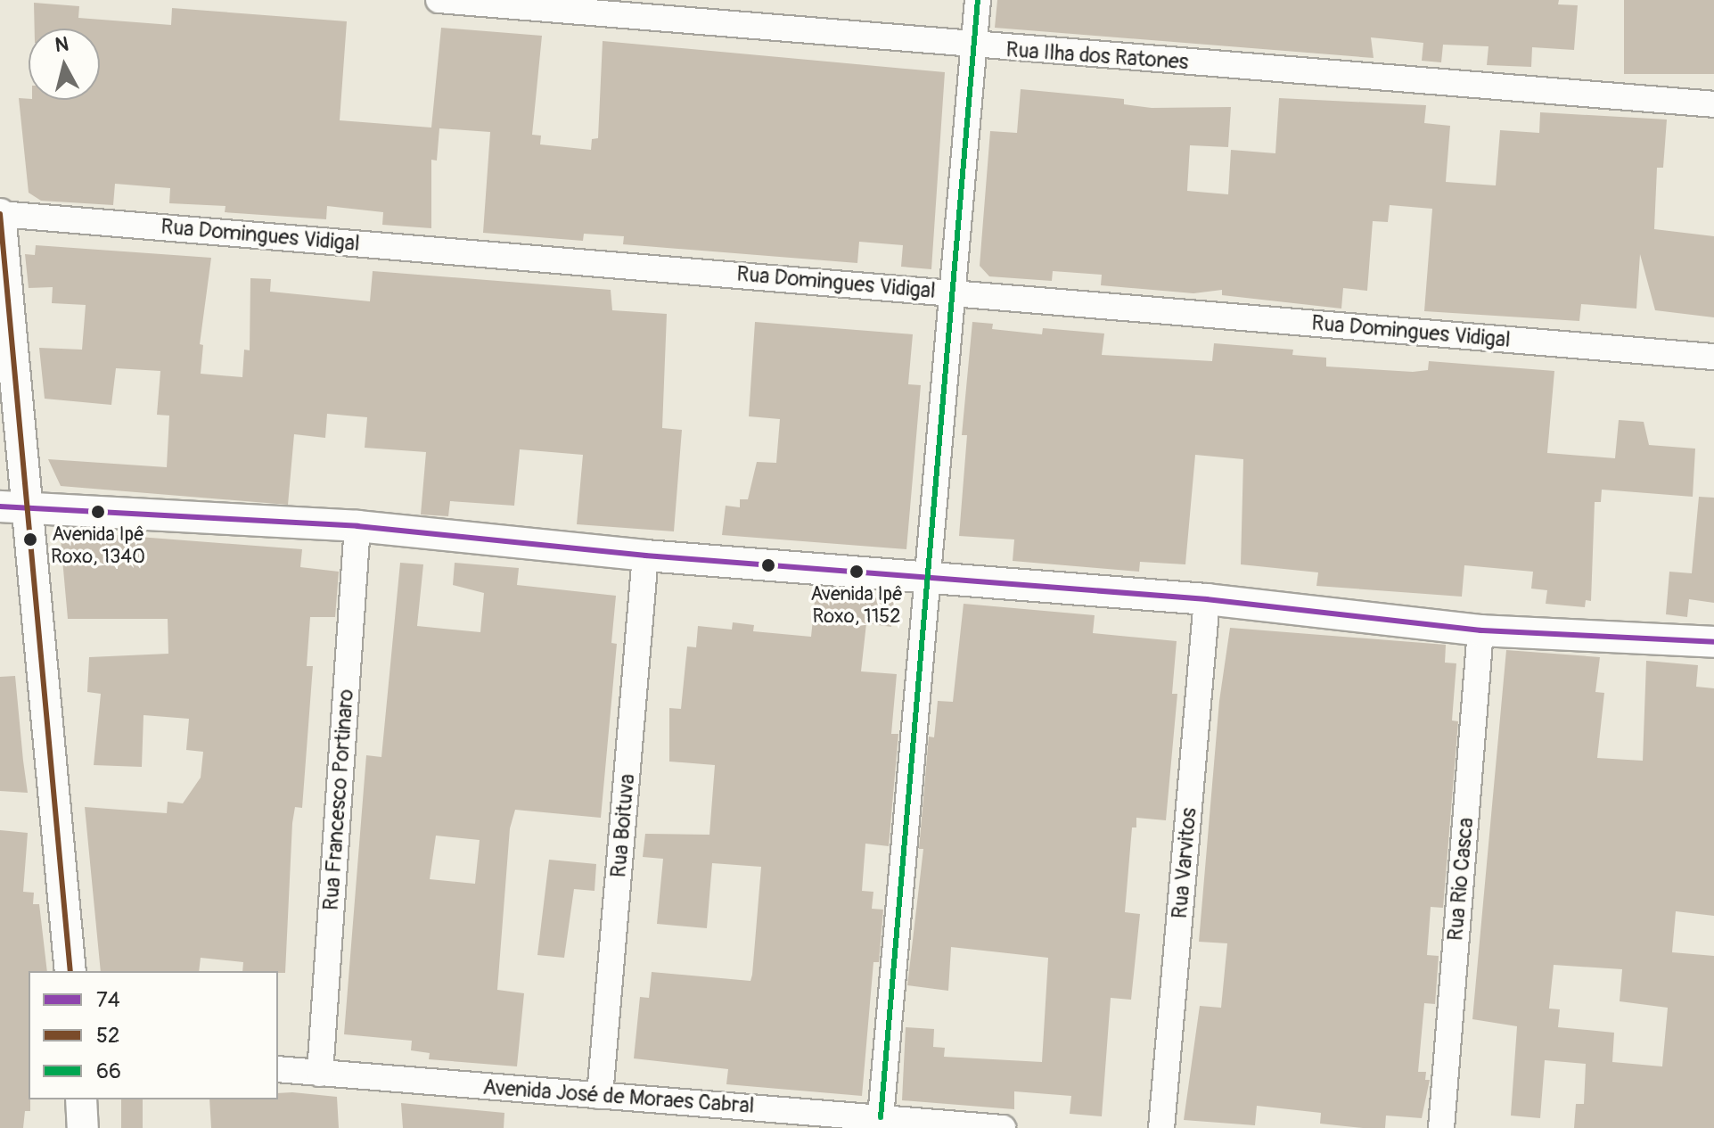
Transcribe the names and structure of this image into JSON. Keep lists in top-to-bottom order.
{
  "streets": {
    "street": [
      "Rua Ilha dos Ratones",
      "Rua Domingues Vidigal",
      "Rua Francesco Portinaro",
      "Rua Boituva",
      "Rua Varvitos",
      "Rua Rio Casca",
      "Avenida José de Moraes Cabral"
    ]
  },
  "crossings": [
    ["Rua Francesco Portinaro", "Avenida José de Moraes Cabral"],
    ["Rua Boituva", "Avenida José de Moraes Cabral"]
  ],
  "places": ["Avenida Ipê Roxo, 1340", "Avenida Ipê Roxo, 1152"],
  "lines": ["transit line 66", "transit line 52", "transit line 74"],
  "legend": ["74", "52", "66"],
  "north": "top"
}
